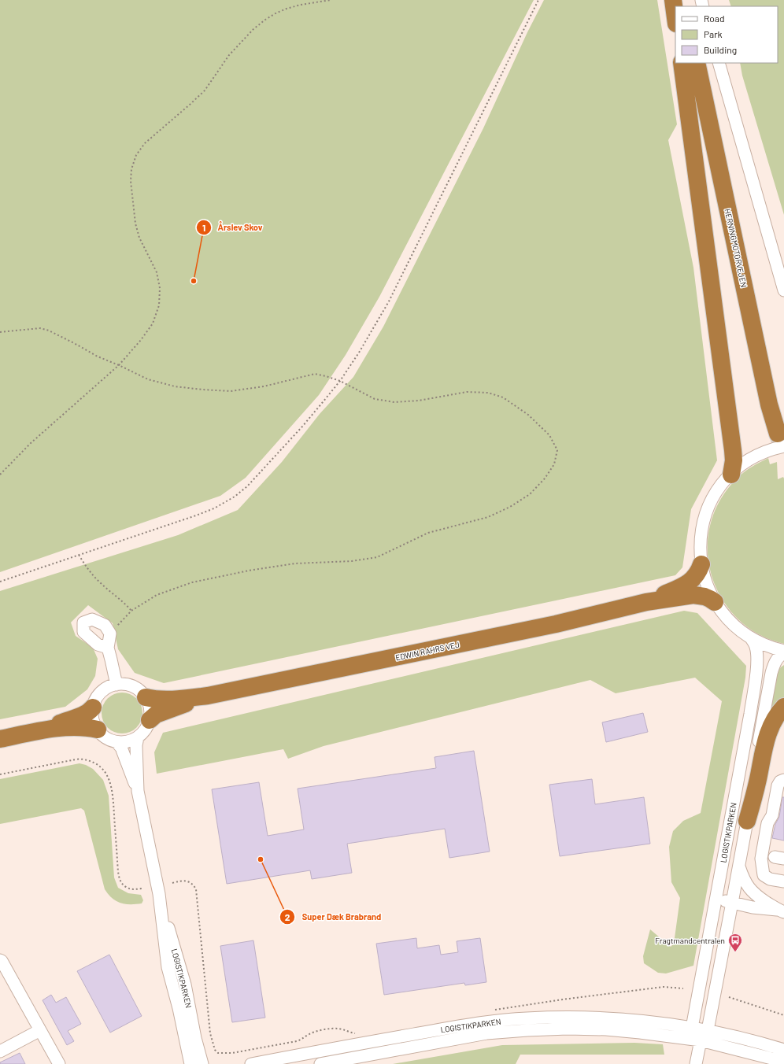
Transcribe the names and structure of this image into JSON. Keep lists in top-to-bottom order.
{
  "streets": {
    "highway": ["HERNINGMOTORVEJEN", "EDWIN RAHRS VEJ"],
    "street": ["LOGISTIKPARKEN"]
  },
  "places": {
    "other": ["Årslev Skov", "Super Dæk Brabrand"],
    "bus stop": ["Fragtmandcentralen"]
  },
  "legend": ["Road", "Park", "Building"]
}
